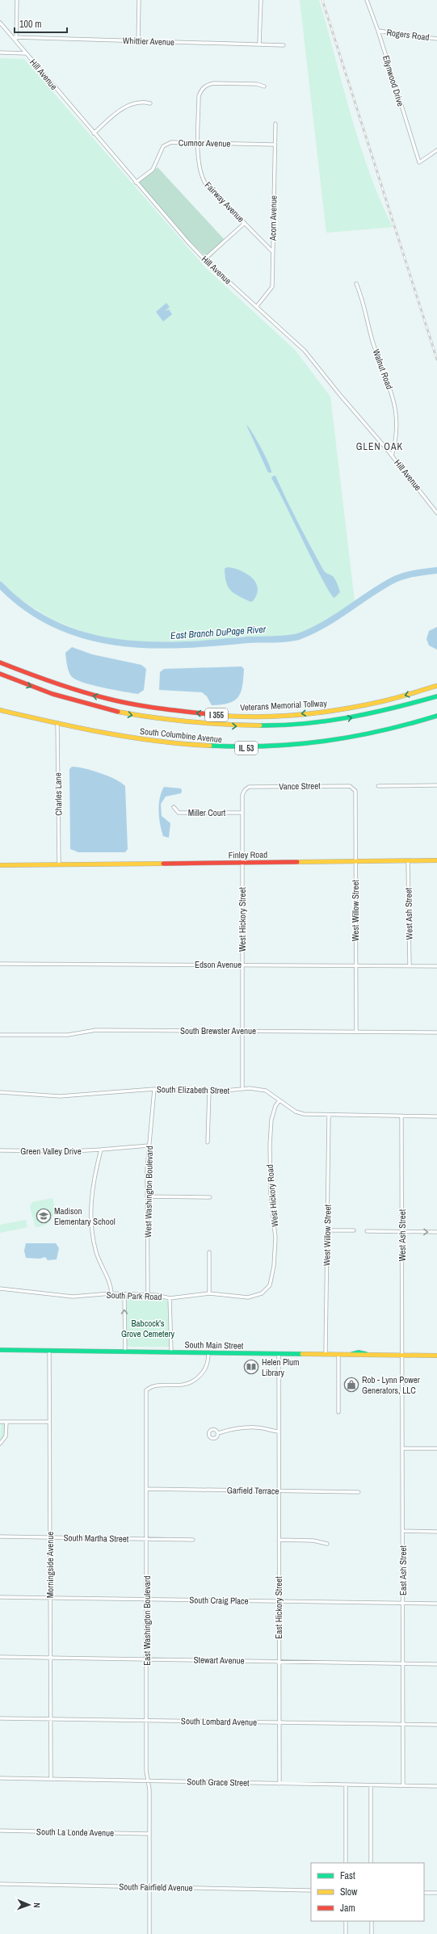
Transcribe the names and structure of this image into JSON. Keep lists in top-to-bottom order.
{
  "streets": {
    "main road": [
      "Veterans Memorial Tollway",
      "I 355",
      "South Columbine Avenue",
      "IL 53",
      "Finley Road",
      "South Main Street"
    ],
    "street": [
      "Rogers Road",
      "Whittier Avenue",
      "Hill Avenue",
      "Ellynwood Drive",
      "Cumnor Avenue",
      "Fairway Avenue",
      "Acorn Avenue",
      "Walnut Road",
      "Vance Street",
      "Charles Lane",
      "Miller Court",
      "West Willow Street",
      "West Ash Street",
      "West Hickory Street",
      "Edson Avenue",
      "South Brewster Avenue",
      "South Elizabeth Street",
      "Green Valley Drive",
      "West Washington Boulevard",
      "West Hickory Road",
      "South Park Road",
      "Garfield Terrace",
      "South Martha Street",
      "Morningside Avenue",
      "East Ash Street",
      "South Craig Place",
      "East Hickory Street",
      "East Washington Boulevard",
      "Stewart Avenue",
      "South Lombard Avenue",
      "South Grace Street",
      "South La Londe Avenue",
      "South Fairfield Avenue"
    ]
  },
  "crossings": [
    ["Rogers Road", "Ellynwood Drive"],
    ["Whittier Avenue", "Hill Avenue"],
    ["Hill Avenue", "Cumnor Avenue"],
    ["Hill Avenue", "Acorn Avenue"],
    ["Hill Avenue", "Walnut Road"],
    ["Cumnor Avenue", "Fairway Avenue"],
    ["Cumnor Avenue", "Acorn Avenue"],
    ["Fairway Avenue", "Acorn Avenue"],
    ["South Columbine Avenue", "Charles Lane"],
    ["Vance Street", "West Willow Street"],
    ["Vance Street", "West Hickory Street"],
    ["Charles Lane", "Finley Road"],
    ["Miller Court", "West Hickory Street"],
    ["Finley Road", "West Willow Street"],
    ["Finley Road", "West Ash Street"],
    ["Finley Road", "West Hickory Street"],
    ["West Willow Street", "Edson Avenue"],
    ["West Willow Street", "South Brewster Avenue"],
    ["West Willow Street", "South Elizabeth Street"],
    ["West Willow Street", "South Main Street"],
    ["West Ash Street", "Edson Avenue"],
    ["West Ash Street", "South Elizabeth Street"],
    ["West Ash Street", "South Main Street"],
    ["West Ash Street", "East Ash Street"],
    ["West Hickory Street", "Edson Avenue"],
    ["West Hickory Street", "South Brewster Avenue"],
    ["West Hickory Street", "South Elizabeth Street"],
    ["South Elizabeth Street", "West Washington Boulevard"],
    ["South Elizabeth Street", "West Hickory Road"],
    ["Green Valley Drive", "West Washington Boulevard"],
    ["West Washington Boulevard", "South Park Road"],
    ["West Hickory Road", "South Park Road"],
    ["South Main Street", "Morningside Avenue"],
    ["South Main Street", "East Ash Street"],
    ["South Main Street", "East Hickory Street"],
    ["South Main Street", "East Washington Boulevard"],
    ["Garfield Terrace", "East Hickory Street"],
    ["Garfield Terrace", "East Washington Boulevard"],
    ["South Martha Street", "Morningside Avenue"],
    ["South Martha Street", "East Washington Boulevard"],
    ["Morningside Avenue", "South Craig Place"],
    ["Morningside Avenue", "Stewart Avenue"],
    ["Morningside Avenue", "South Lombard Avenue"],
    ["Morningside Avenue", "South Grace Street"],
    ["East Ash Street", "South Craig Place"],
    ["East Ash Street", "Stewart Avenue"],
    ["East Ash Street", "South Lombard Avenue"],
    ["East Ash Street", "South Grace Street"],
    ["South Craig Place", "East Hickory Street"],
    ["South Craig Place", "East Washington Boulevard"],
    ["East Hickory Street", "Stewart Avenue"],
    ["East Hickory Street", "South Lombard Avenue"],
    ["East Hickory Street", "South Grace Street"],
    ["East Washington Boulevard", "Stewart Avenue"],
    ["East Washington Boulevard", "South Lombard Avenue"],
    ["East Washington Boulevard", "South Grace Street"],
    ["East Washington Boulevard", "South La Londe Avenue"],
    ["East Washington Boulevard", "South Fairfield Avenue"]
  ],
  "districts": ["GLEN OAK"],
  "water": ["East Branch DuPage River"],
  "parks": ["Babcock's Grove Cemetery"],
  "places": {
    "school or university": ["Madison Elementary School"],
    "library": ["Helen Plum Library"],
    "shop": ["Rob - Lynn Power Generators, LLC"]
  },
  "legend": ["Fast", "Slow", "Jam"],
  "scale_bar": "100 m",
  "north": "right"
}
